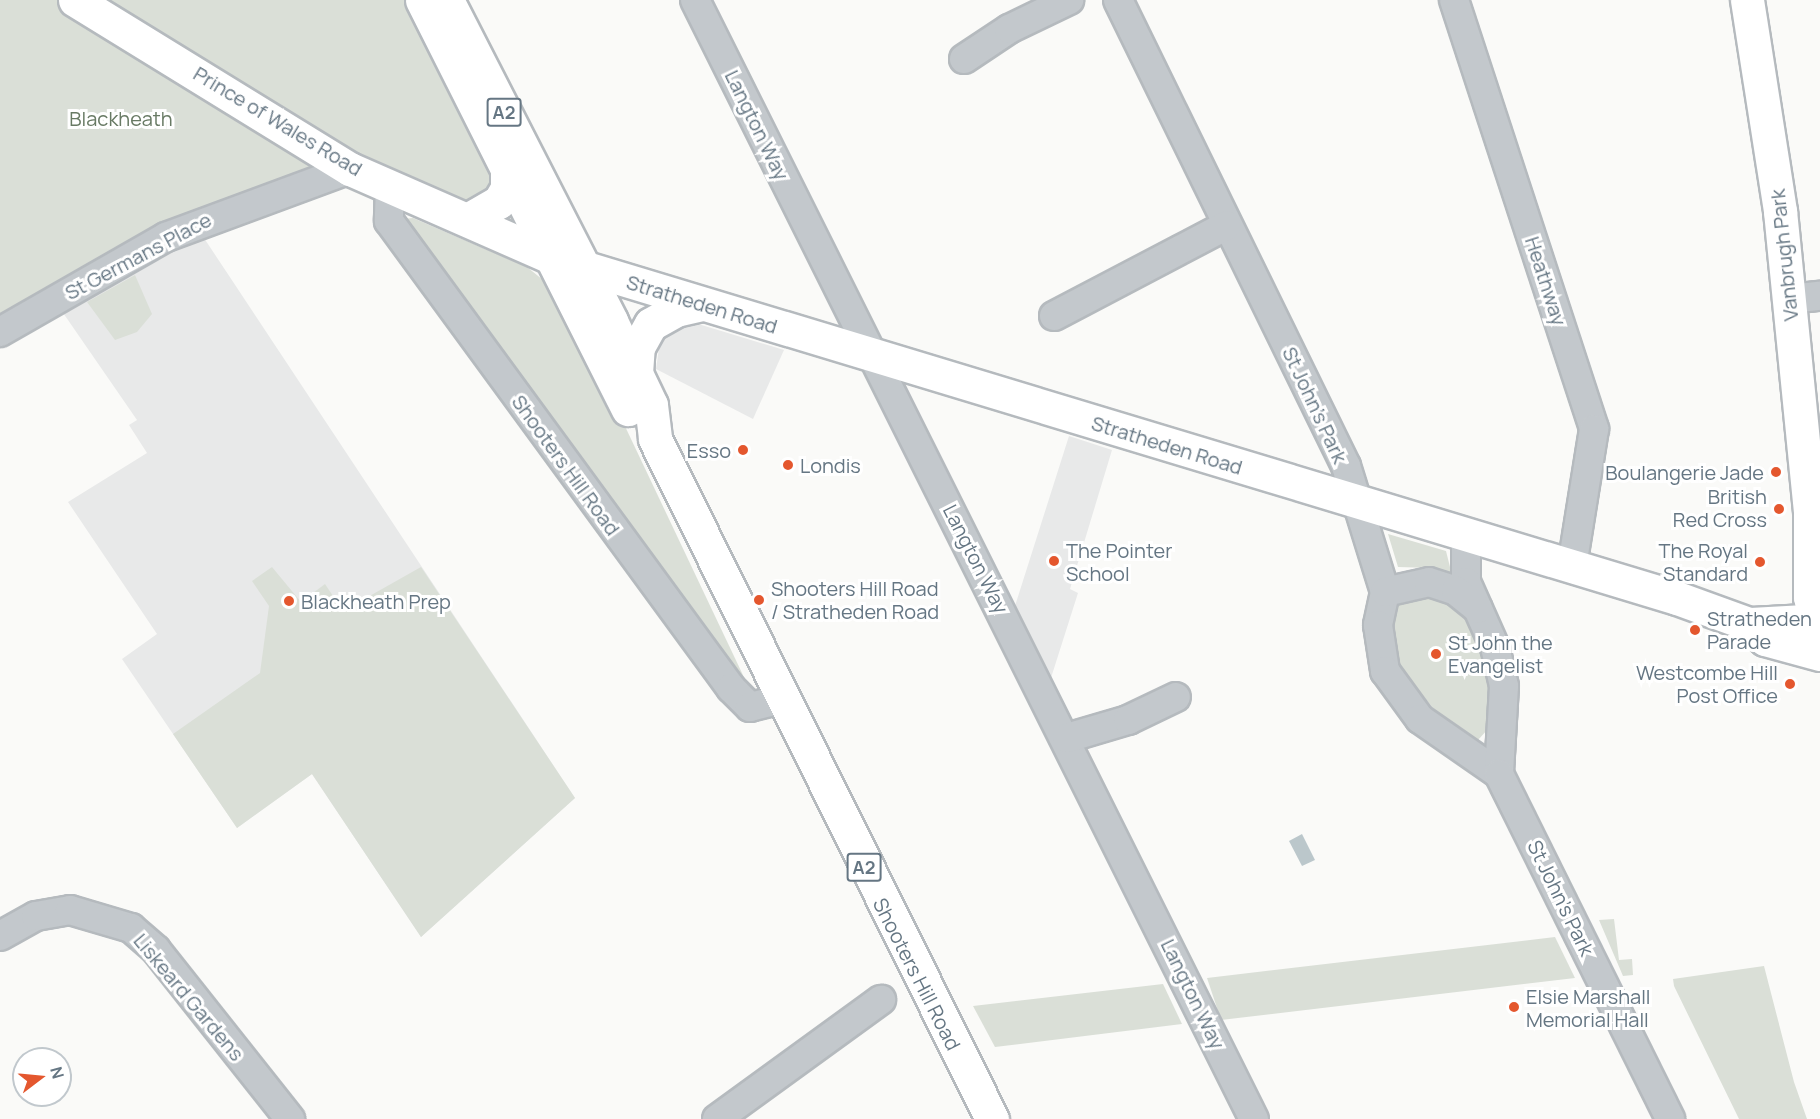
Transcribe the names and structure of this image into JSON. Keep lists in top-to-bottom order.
{
  "streets": {
    "main road": [
      "A2",
      "Prince of Wales Road",
      "Vanbrugh Park",
      "Stratheden Road",
      "Shooters Hill Road"
    ],
    "street": [
      "Langton Way",
      "St Germans Place",
      "Heathway",
      "St John's Park",
      "Liskeard Gardens"
    ]
  },
  "crossings": [
    ["Prince of Wales Road", "St Germans Place"],
    ["Prince of Wales Road", "Stratheden Road"],
    ["Prince of Wales Road", "Shooters Hill Road"],
    ["Langton Way", "Stratheden Road"],
    ["Vanbrugh Park", "Stratheden Road"],
    ["Heathway", "Stratheden Road"],
    ["Stratheden Road", "St John's Park"],
    ["Stratheden Road", "Shooters Hill Road"]
  ],
  "parks": ["Blackheath"],
  "places": [
    "Esso",
    "Londis",
    "Boulangerie Jade",
    "British Red Cross",
    "The Pointer School",
    "The Royal Standard",
    "Shooters Hill Road / Stratheden Road",
    "Blackheath Prep",
    "Stratheden Parade",
    "St John the Evangelist",
    "Westcombe Hill Post Office",
    "Elsie Marshall Memorial Hall"
  ],
  "north": "right"
}
